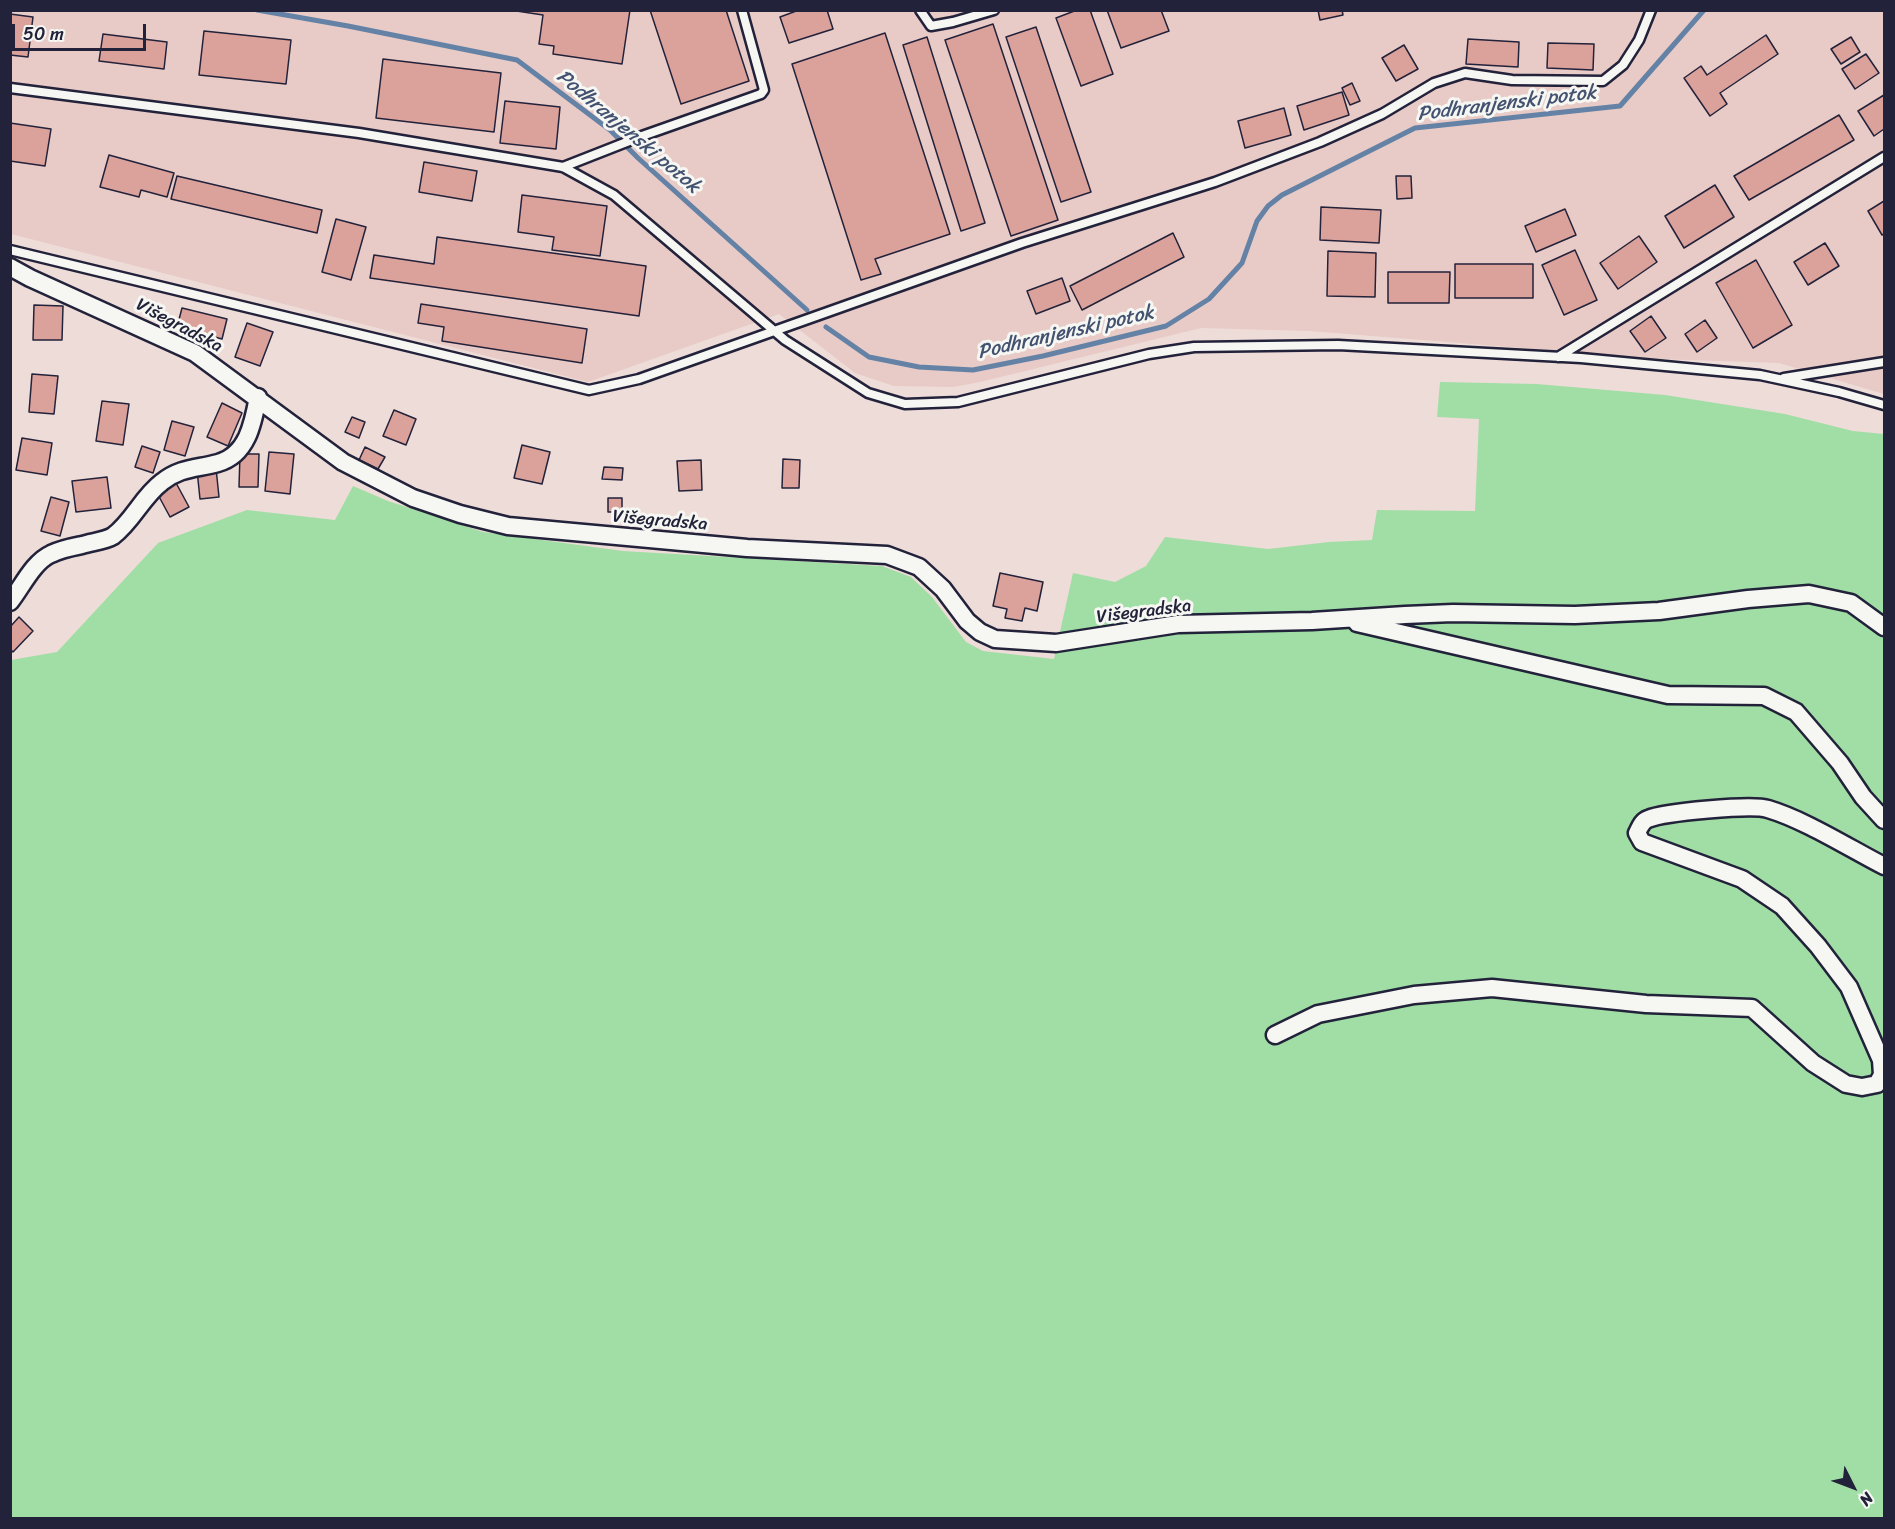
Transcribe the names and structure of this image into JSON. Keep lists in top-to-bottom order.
{
  "streets": {
    "street": ["Višegradska"]
  },
  "water": ["Podhranjenski potok"],
  "scale_bar": "50 m",
  "north": "bottom right"
}
